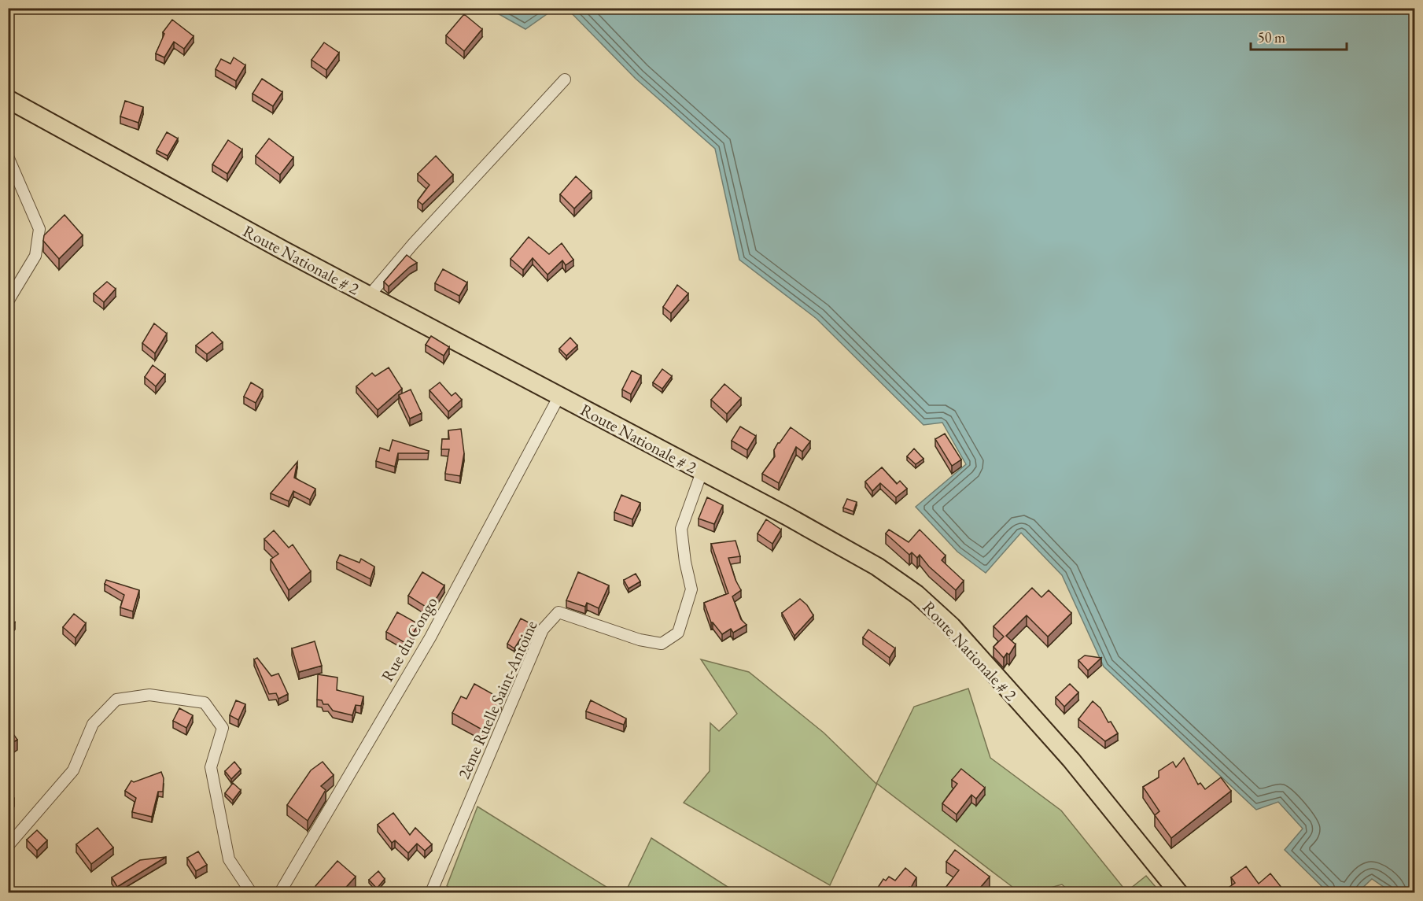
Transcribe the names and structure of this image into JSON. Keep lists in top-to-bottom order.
{
  "streets": {
    "main road": ["Route Nationale # 2"],
    "street": ["Rue du Congo", "2ème Ruelle Saint-Antoine"]
  },
  "crossings": [
    ["Route Nationale # 2", "Rue du Congo"],
    ["Route Nationale # 2", "2ème Ruelle Saint-Antoine"]
  ],
  "scale_bar": "50 m"
}
